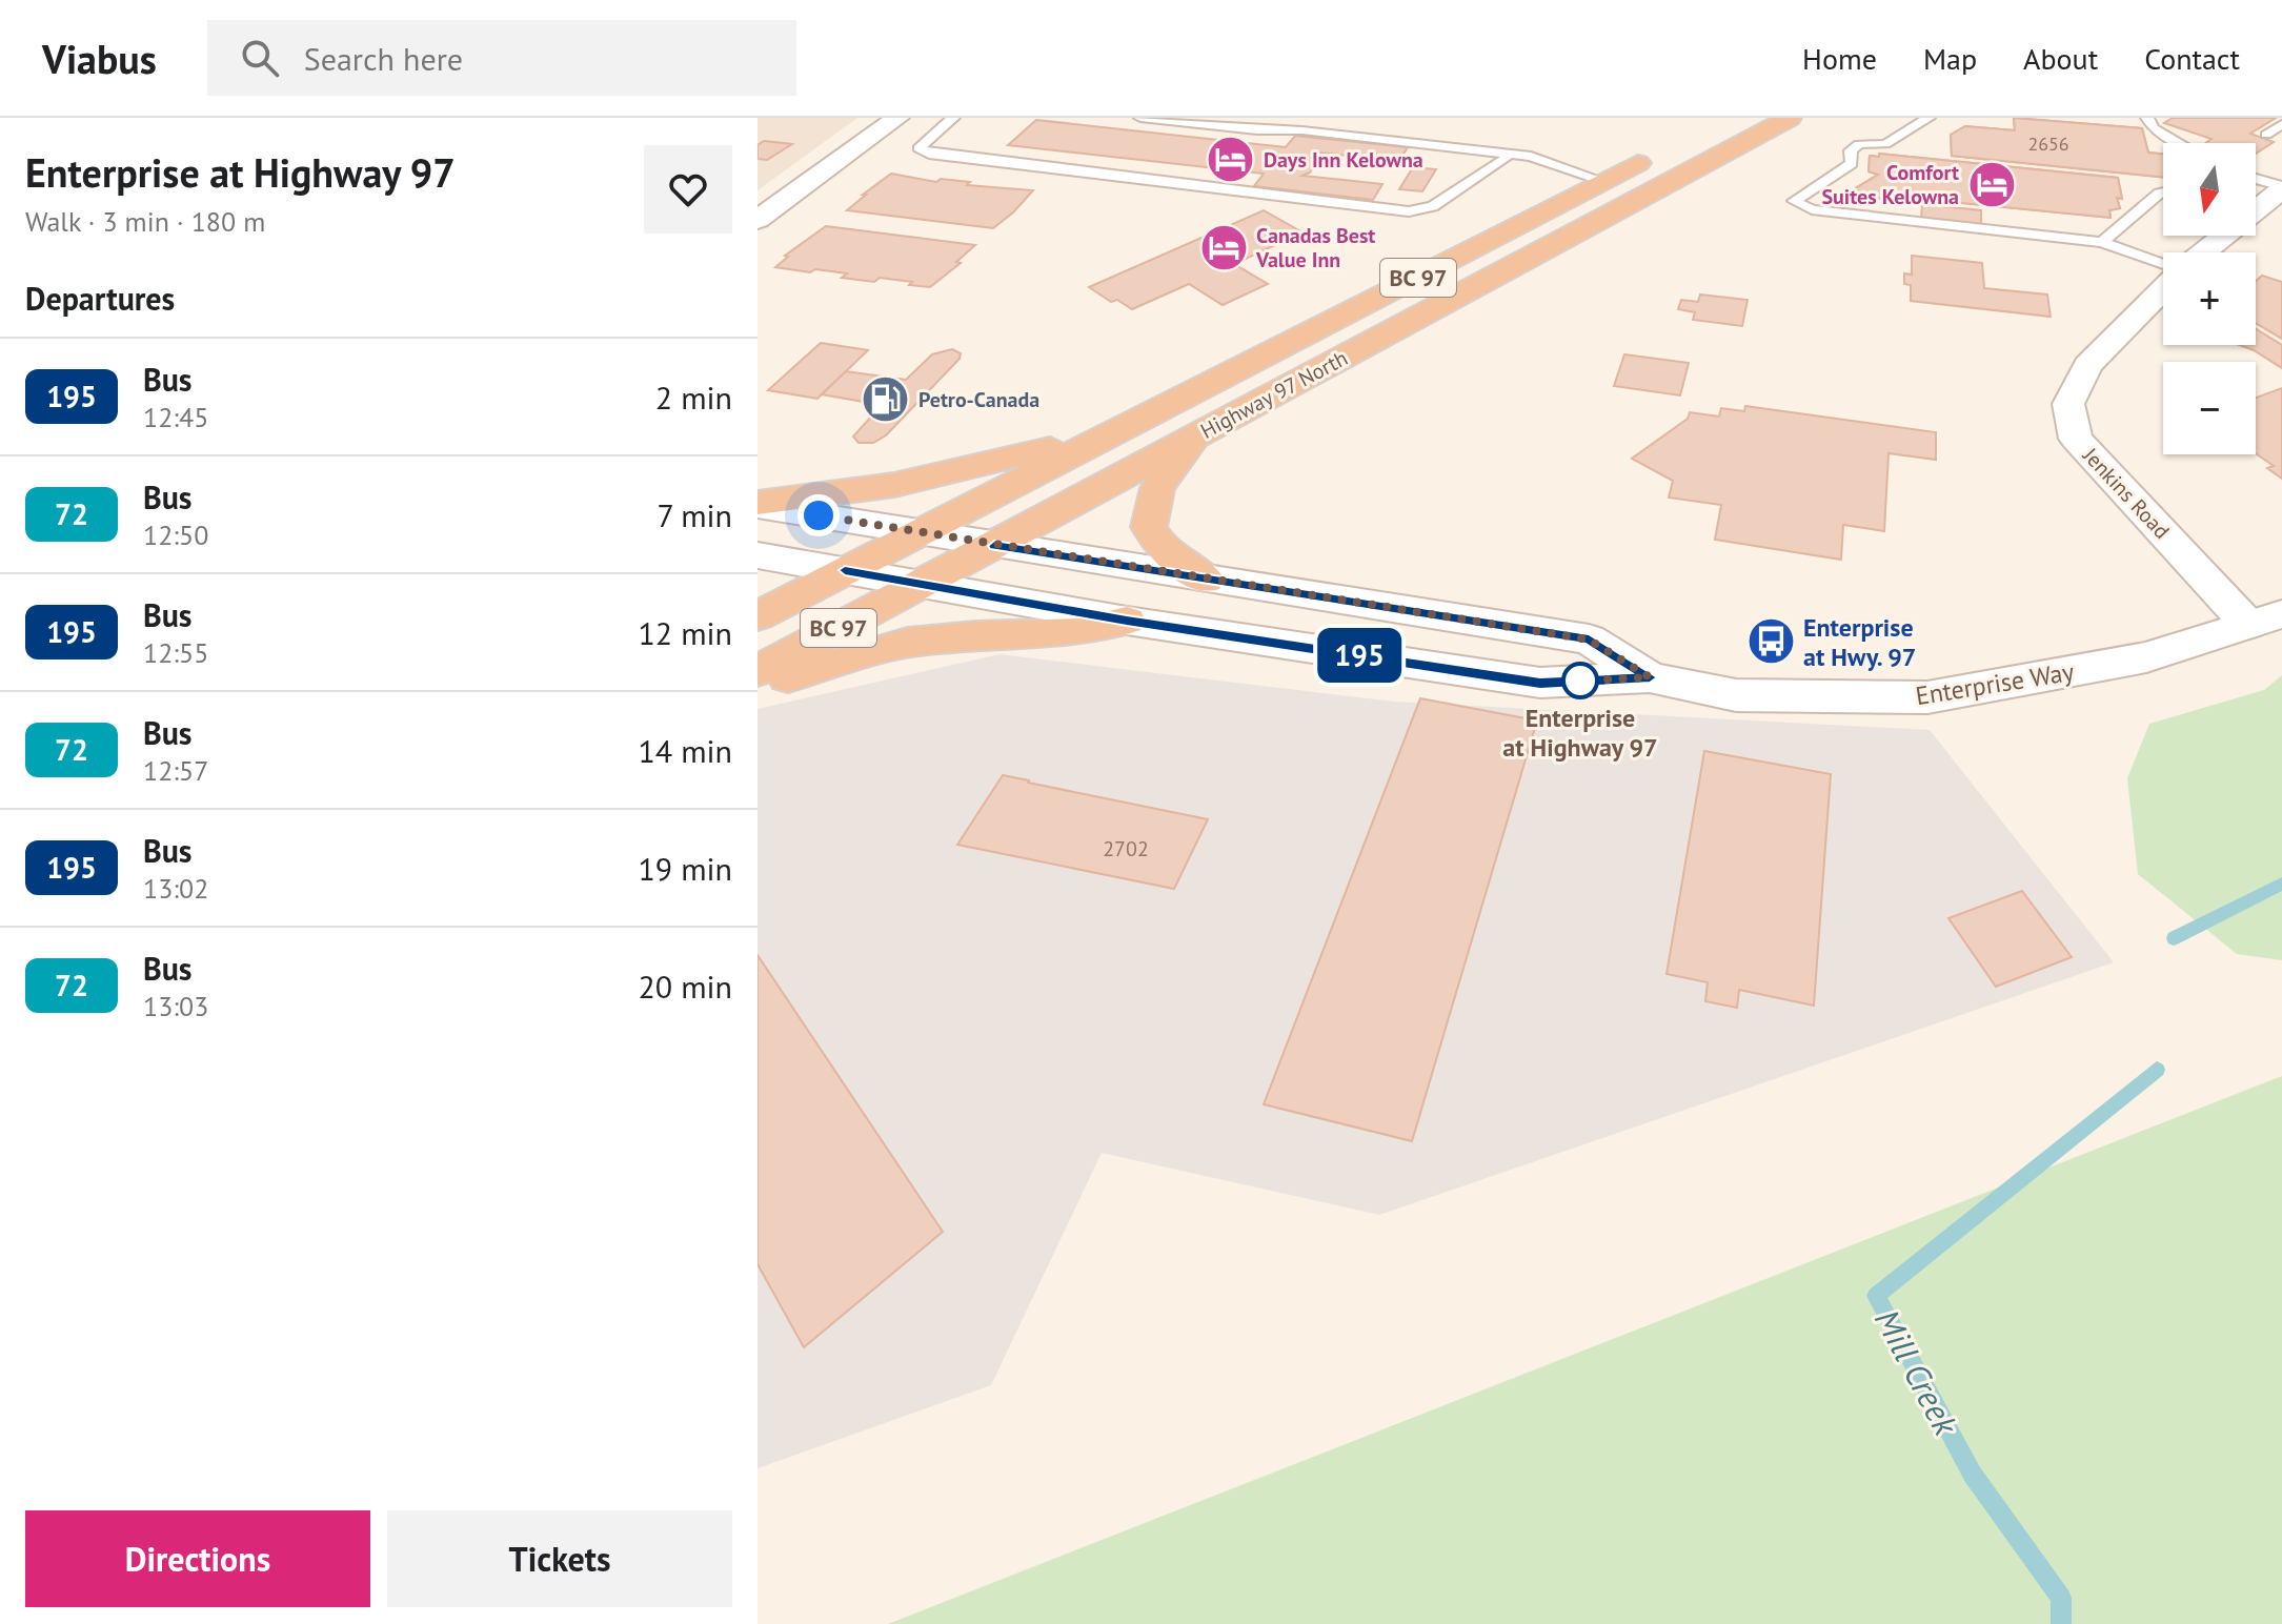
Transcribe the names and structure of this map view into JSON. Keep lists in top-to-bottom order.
{
  "streets": {
    "highway": ["BC 97", "Highway 97 North"],
    "street": ["Jenkins Road", "Enterprise Way"]
  },
  "crossings": [
    ["Highway 97 North", "Enterprise Way"],
    ["Jenkins Road", "Enterprise Way"]
  ],
  "water": ["Mill Creek"],
  "places": {
    "hotel": ["Days Inn Kelowna", "Comfort Suites Kelowna", "Canadas Best Value Inn"],
    "fuel station": ["Petro-Canada"],
    "bus stop": ["Enterprise at Hwy. 97"],
    "other": ["Enterprise at Highway 97"]
  },
  "lines": ["bus line 195"],
  "house_numbers": ["2656", "2702"],
  "north": "bottom",
  "page": {
    "header": "Viabus",
    "search": "Search here",
    "nav": [
      "Home",
      "Map",
      "About",
      "Contact"
    ],
    "heading": [
      ["Enterprise at Highway 97", "Walk · 3 min · 180 m"],
      "Departures"
    ],
    "on_map": "195",
    "map_buttons": ["+", "−"],
    "list": [
      {
        "mark": "195",
        "name": "Bus",
        "note": "12:45",
        "value": "2 min"
      },
      {
        "mark": "72",
        "name": "Bus",
        "note": "12:50",
        "value": "7 min"
      },
      {
        "mark": "195",
        "name": "Bus",
        "note": "12:55",
        "value": "12 min"
      },
      {
        "mark": "72",
        "name": "Bus",
        "note": "12:57",
        "value": "14 min"
      },
      {
        "mark": "195",
        "name": "Bus",
        "note": "13:02",
        "value": "19 min"
      },
      {
        "mark": "72",
        "name": "Bus",
        "note": "13:03",
        "value": "20 min"
      }
    ],
    "buttons": ["Directions", "Tickets"]
  }
}
